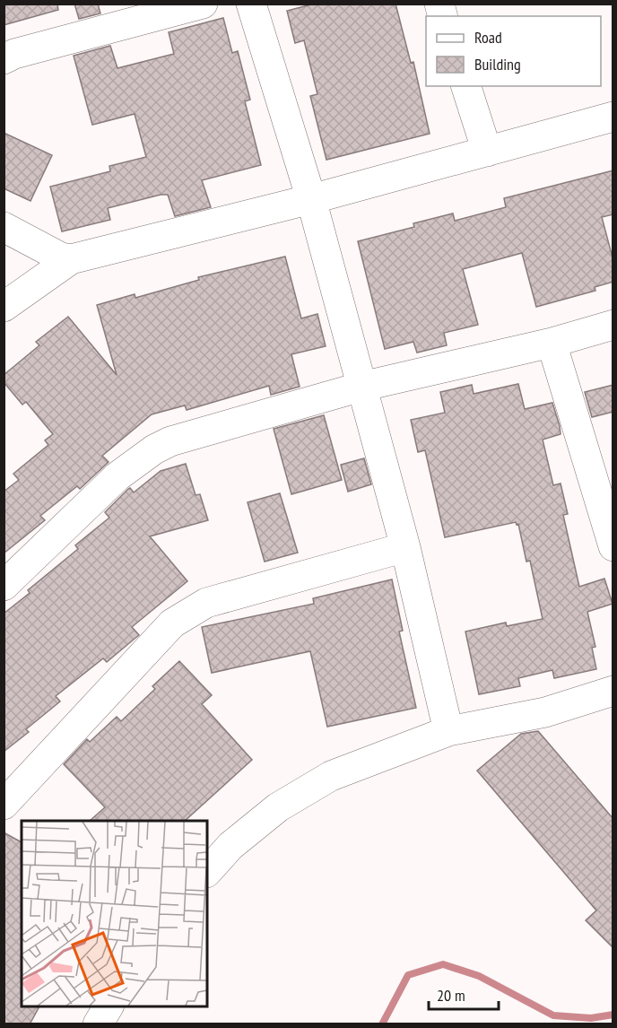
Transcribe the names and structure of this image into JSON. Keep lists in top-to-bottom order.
{
  "legend": ["Road", "Building"],
  "scale_bar": "20 m"
}
